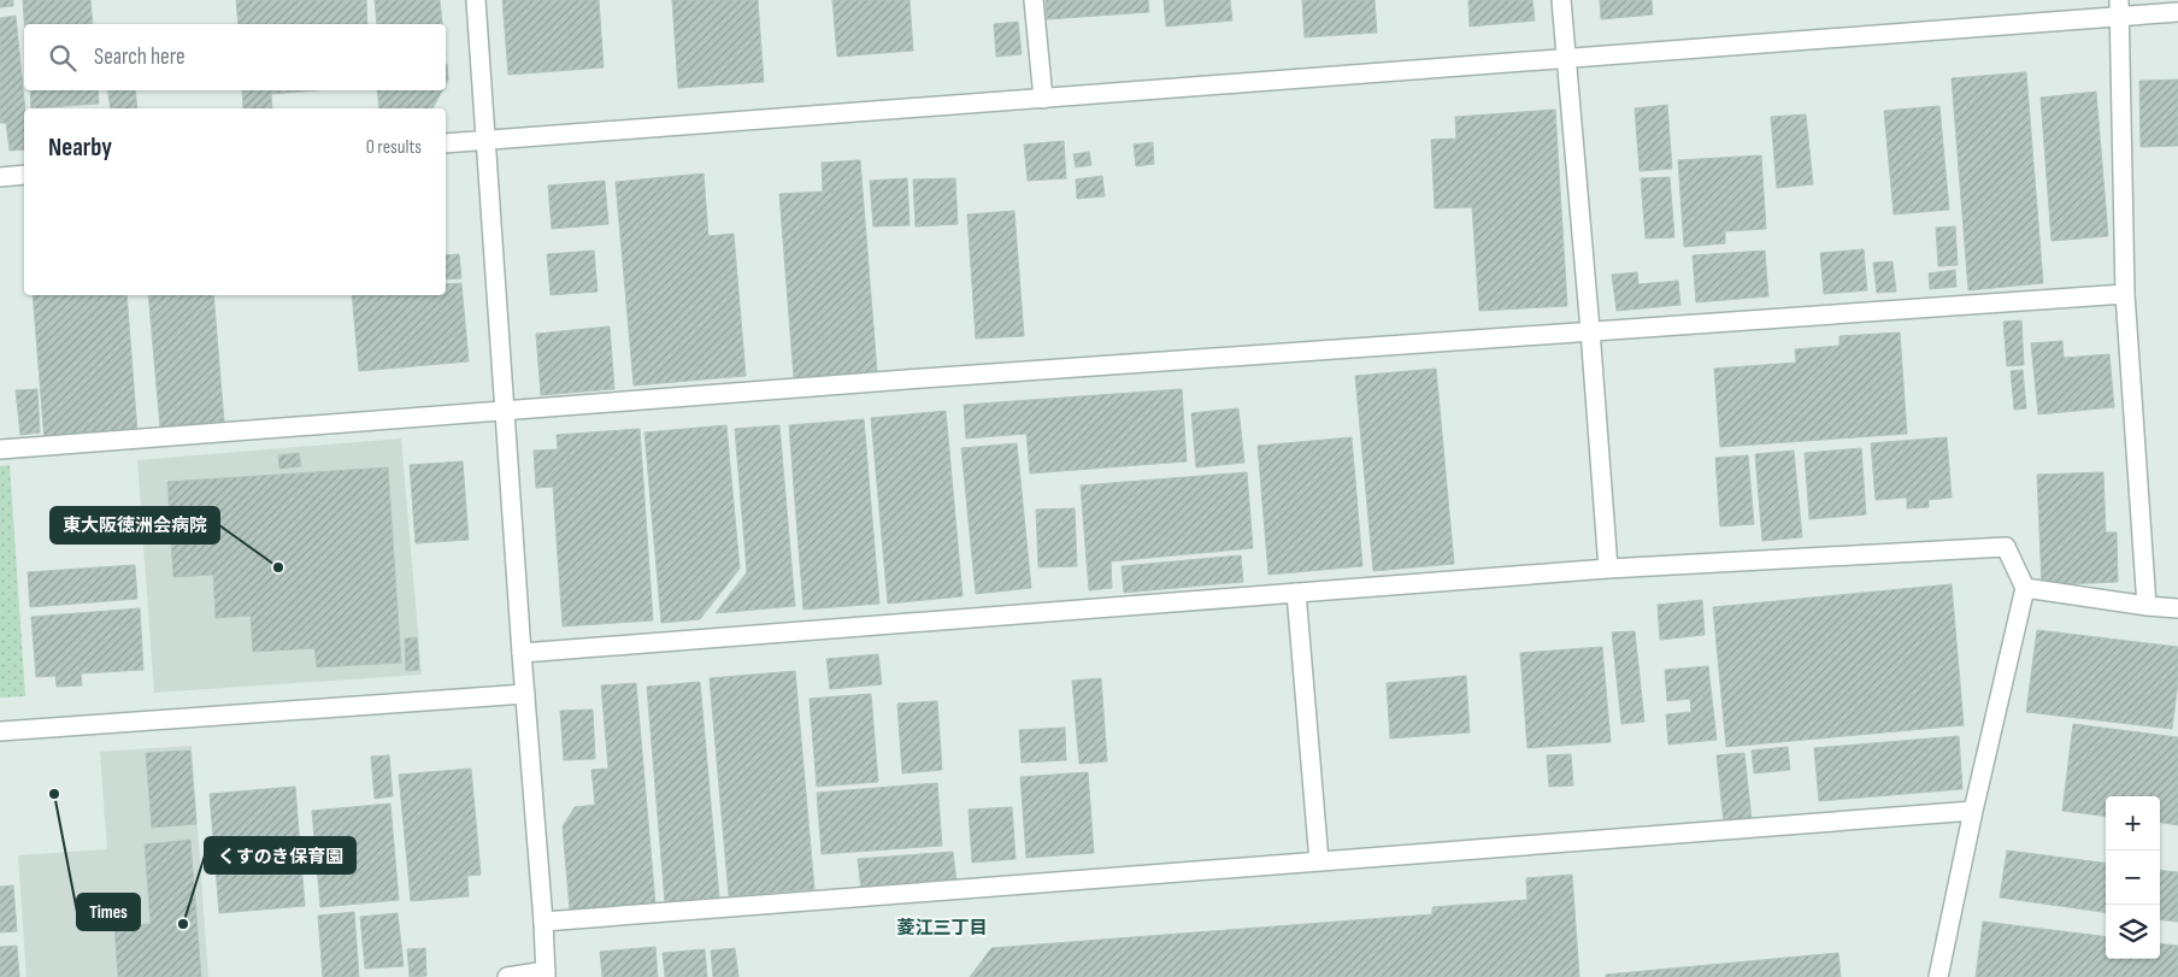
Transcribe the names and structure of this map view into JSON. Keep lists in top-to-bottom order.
{
  "districts": ["菱江三丁目"],
  "places": ["東大阪徳洲会病院", "Times", "くすのき保育園"],
  "page": {
    "search": "Search here",
    "heading": ["Nearby", "0 results"],
    "map_buttons": ["+", "−"]
  }
}
